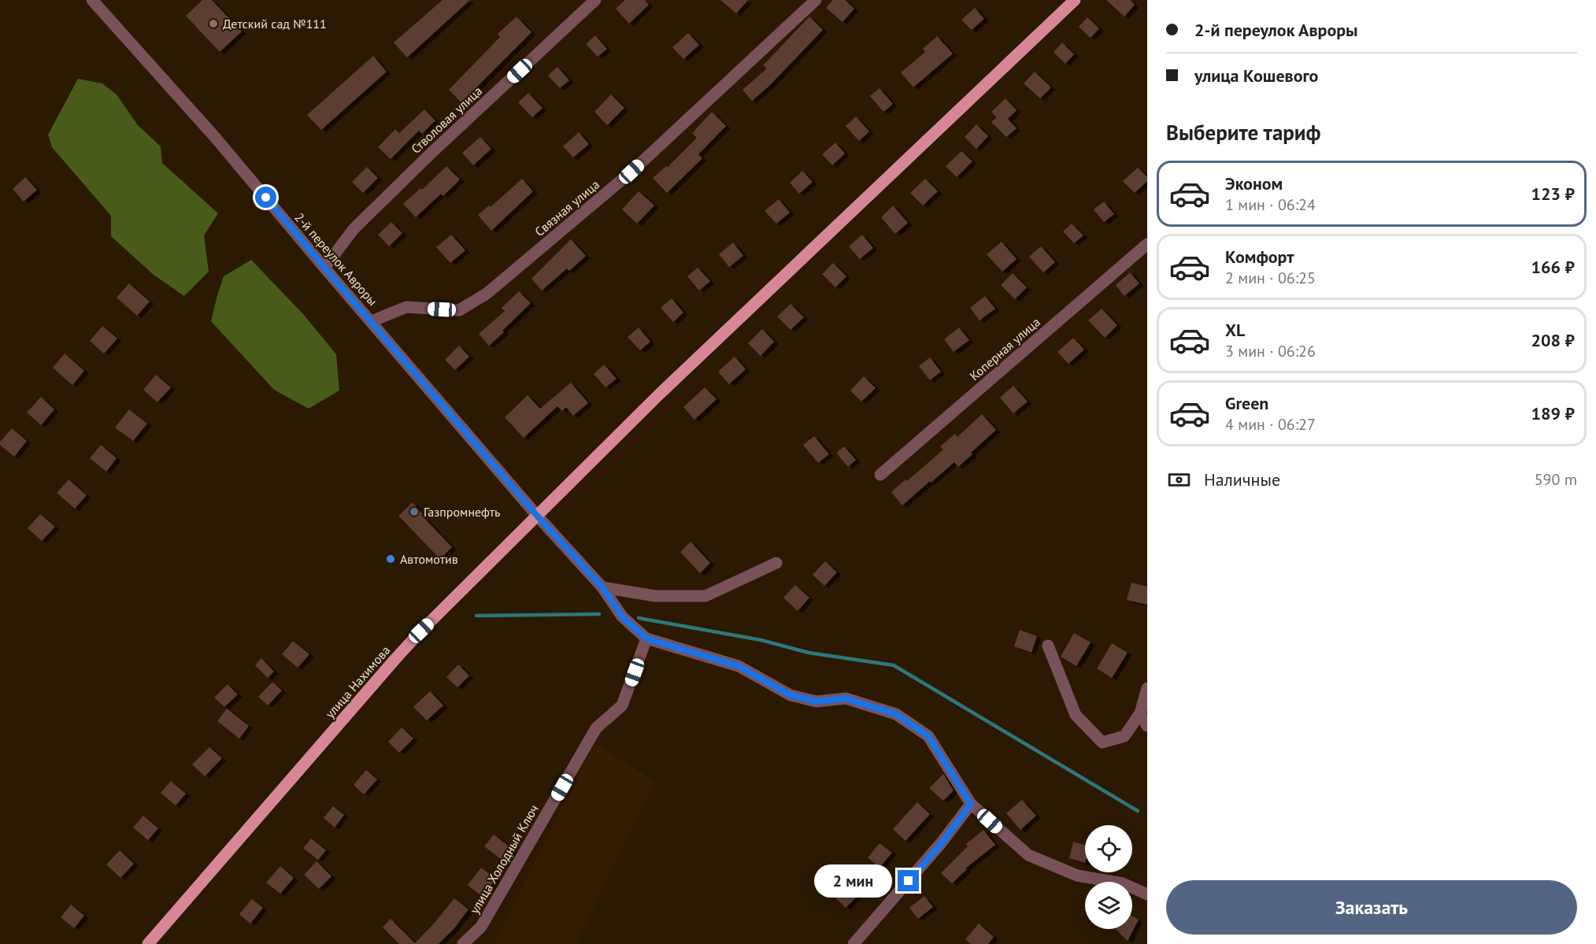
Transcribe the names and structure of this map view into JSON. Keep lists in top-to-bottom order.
{
  "streets": {
    "main road": ["улица Нахимова"],
    "street": [
      "Стволовая улица",
      "Связная улица",
      "2-й переулок Авроры",
      "Коперная улица",
      "улица Холодный Ключ"
    ]
  },
  "crossings": [
    ["Стволовая улица", "2-й переулок Авроры"],
    ["Связная улица", "2-й переулок Авроры"],
    ["2-й переулок Авроры", "улица Нахимова"],
    ["2-й переулок Авроры", "улица Холодный Ключ"]
  ],
  "places": ["Детский сад №111", "Газпромнефть", "Автомотив"],
  "page": {
    "banner": ["2-й переулок Авроры", "улица Кошевого"],
    "heading": "Выберите тариф",
    "list": [
      {
        "name": "Эконом",
        "note": "1 мин · 06:24",
        "value": "123 ₽"
      },
      {
        "name": "Комфорт",
        "note": "2 мин · 06:25",
        "value": "166 ₽"
      },
      {
        "name": "XL",
        "note": "3 мин · 06:26",
        "value": "208 ₽"
      },
      {
        "name": "Green",
        "note": "4 мин · 06:27",
        "value": "189 ₽"
      }
    ],
    "pay": ["Наличные", "590 m"],
    "bubble": "2 мин",
    "buttons": "Заказать"
  }
}
